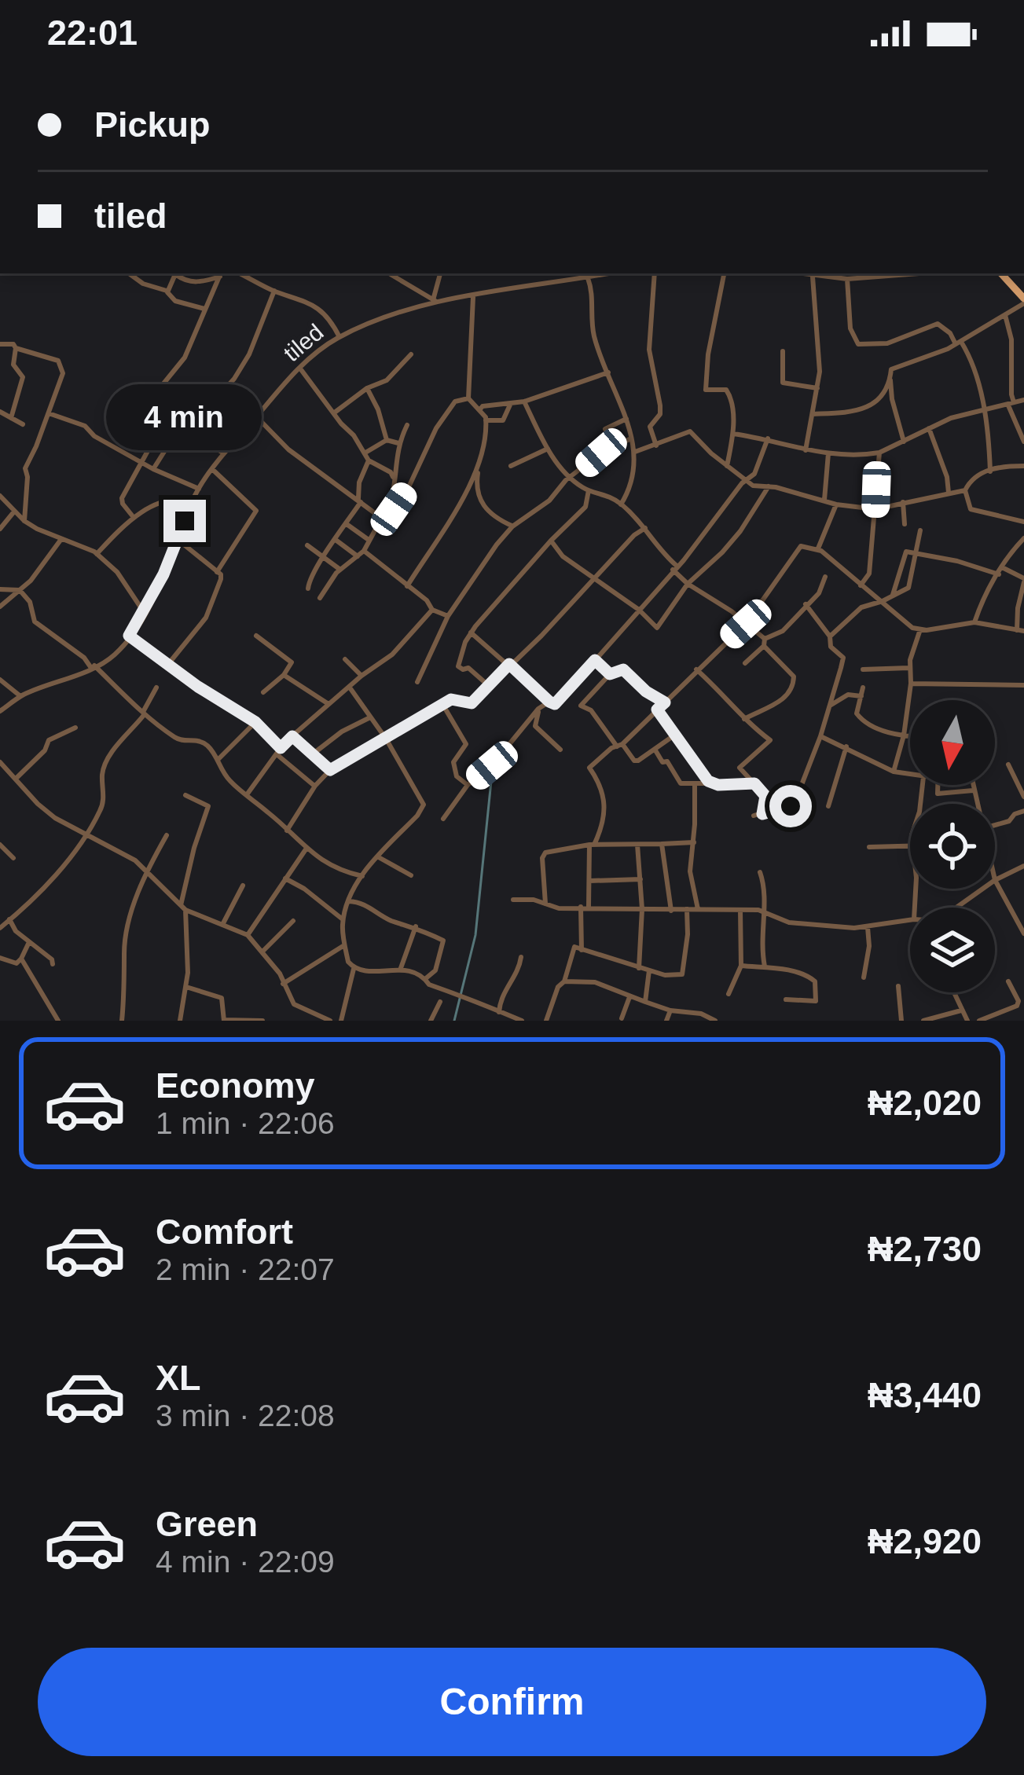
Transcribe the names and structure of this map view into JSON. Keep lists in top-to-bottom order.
{
  "streets": {
    "street": ["tiled"]
  },
  "north": "bottom",
  "page": {
    "status": "22:01",
    "banner": ["Pickup", "tiled"],
    "bubble": "4 min",
    "list": [
      {
        "name": "Economy",
        "note": "1 min · 22:06",
        "value": "₦2,020"
      },
      {
        "name": "Comfort",
        "note": "2 min · 22:07",
        "value": "₦2,730"
      },
      {
        "name": "XL",
        "note": "3 min · 22:08",
        "value": "₦3,440"
      },
      {
        "name": "Green",
        "note": "4 min · 22:09",
        "value": "₦2,920"
      }
    ],
    "buttons": "Confirm"
  }
}
